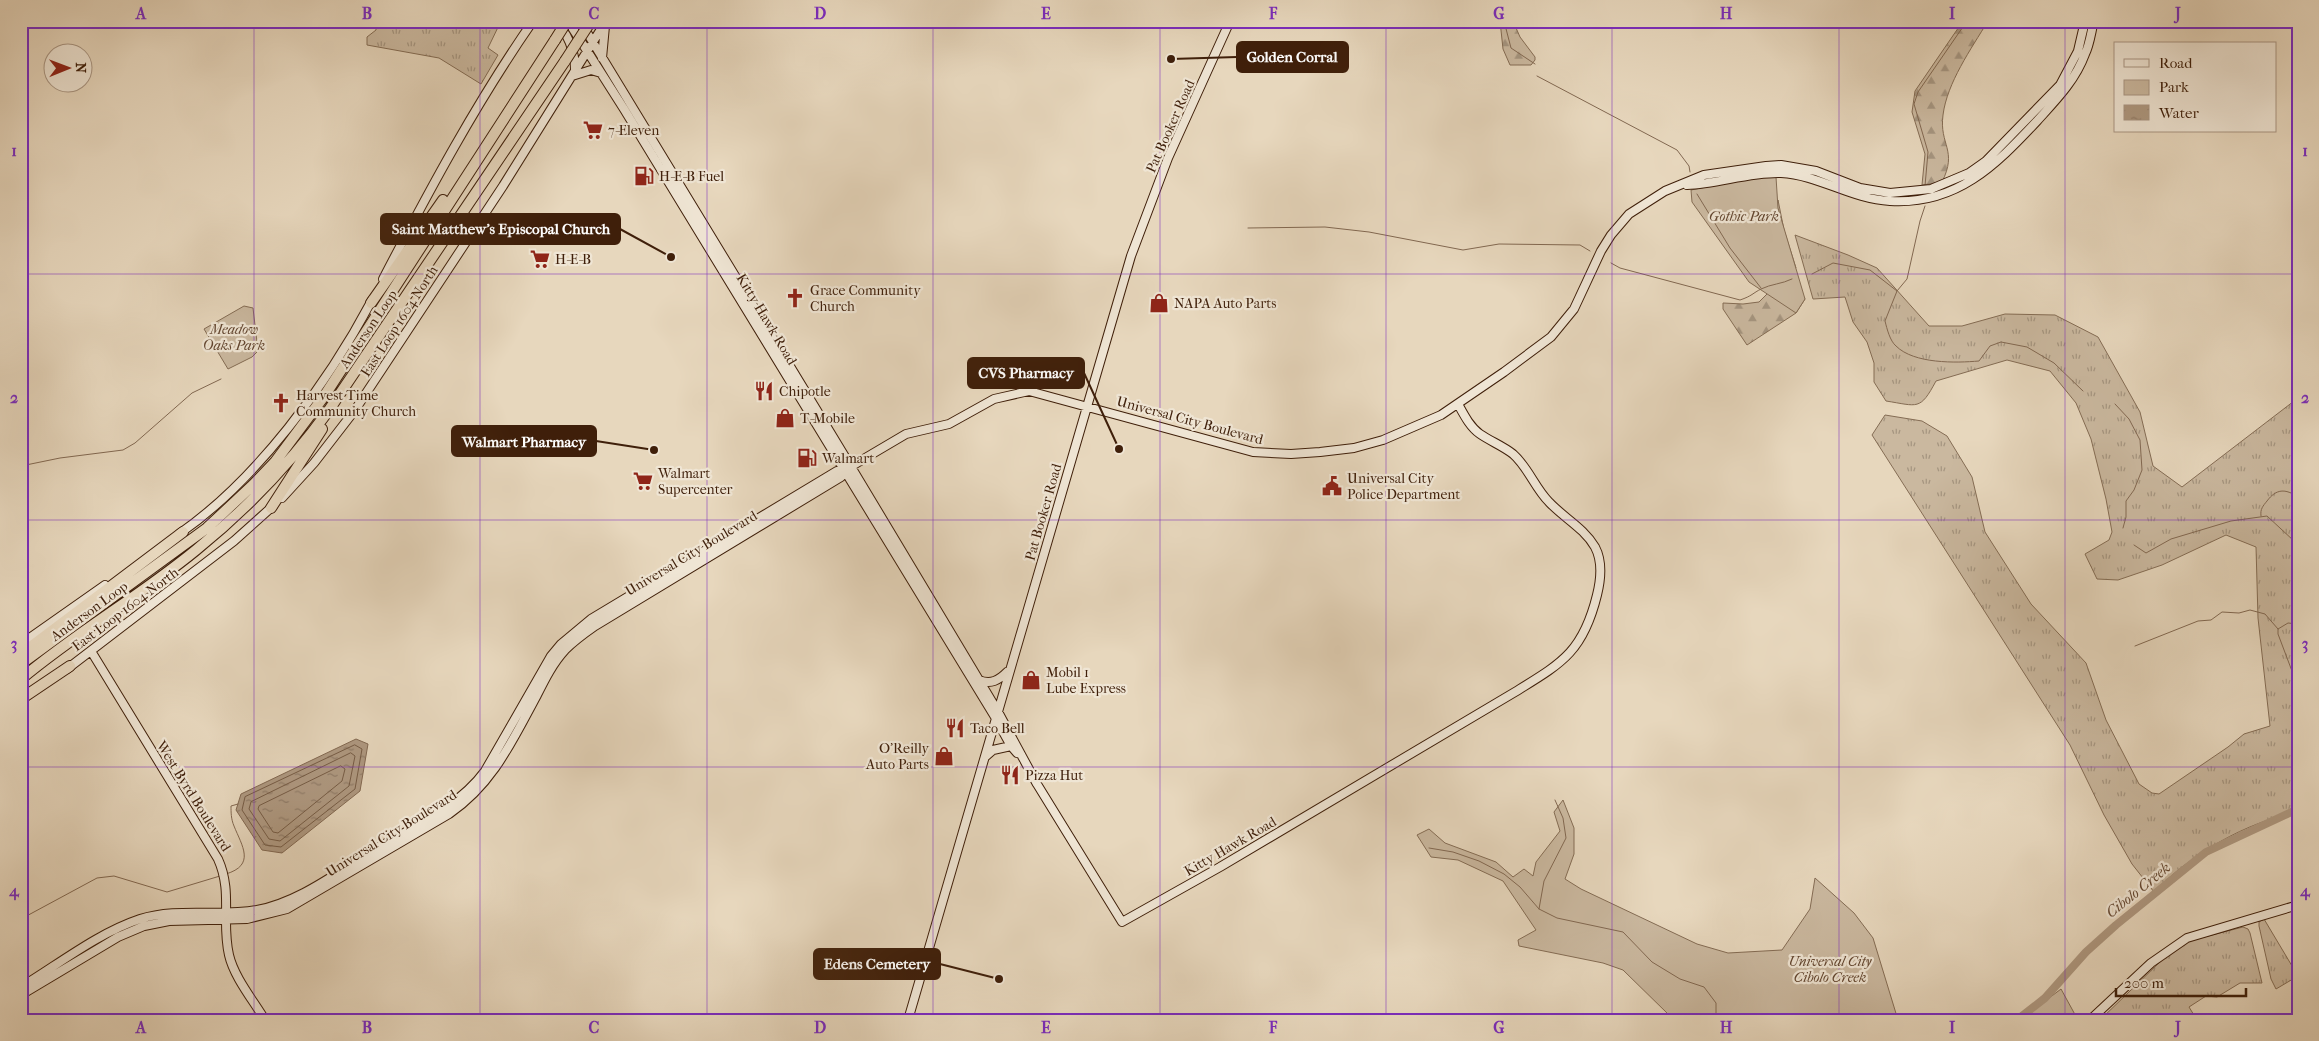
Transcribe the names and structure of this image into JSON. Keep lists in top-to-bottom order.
{
  "streets": {
    "highway": ["Anderson Loop"],
    "main road": [
      "Pat Booker Road",
      "Kitty Hawk Road",
      "East Loop 1604 North",
      "Universal City Boulevard",
      "West Byrd Boulevard"
    ]
  },
  "crossings": [
    ["Pat Booker Road", "Kitty Hawk Road"],
    ["Pat Booker Road", "Universal City Boulevard"],
    ["Kitty Hawk Road", "East Loop 1604 North"],
    ["Kitty Hawk Road", "Anderson Loop"],
    ["Kitty Hawk Road", "Universal City Boulevard"],
    ["East Loop 1604 North", "West Byrd Boulevard"],
    ["Universal City Boulevard", "West Byrd Boulevard"]
  ],
  "water": ["Cibolo Creek"],
  "parks": ["Gothic Park", "Meadow Oaks Park", "Universal City Cibolo Creek"],
  "places": {
    "other": [
      "Golden Corral",
      "Saint Matthew's Episcopal Church",
      "CVS Pharmacy",
      "Walmart Pharmacy",
      "Edens Cemetery"
    ],
    "supermarket": ["7-Eleven", "H-E-B", "Walmart Supercenter"],
    "fuel station": ["H-E-B Fuel", "Walmart"],
    "church": ["Grace Community Church", "Harvest Time Community Church"],
    "shop": [
      "NAPA Auto Parts",
      "T-Mobile",
      "Mobil 1 Lube Express",
      "O'Reilly Auto Parts"
    ],
    "restaurant": ["Chipotle", "Taco Bell", "Pizza Hut"],
    "public building": ["Universal City Police Department"]
  },
  "legend": ["Road", "Park", "Water"],
  "scale_bar": "200 m",
  "north": "right",
  "grid": {
    "columns": [
      "A",
      "B",
      "C",
      "D",
      "E",
      "F",
      "G",
      "H",
      "I",
      "J"
    ],
    "rows": [
      "1",
      "2",
      "3",
      "4"
    ]
  }
}
